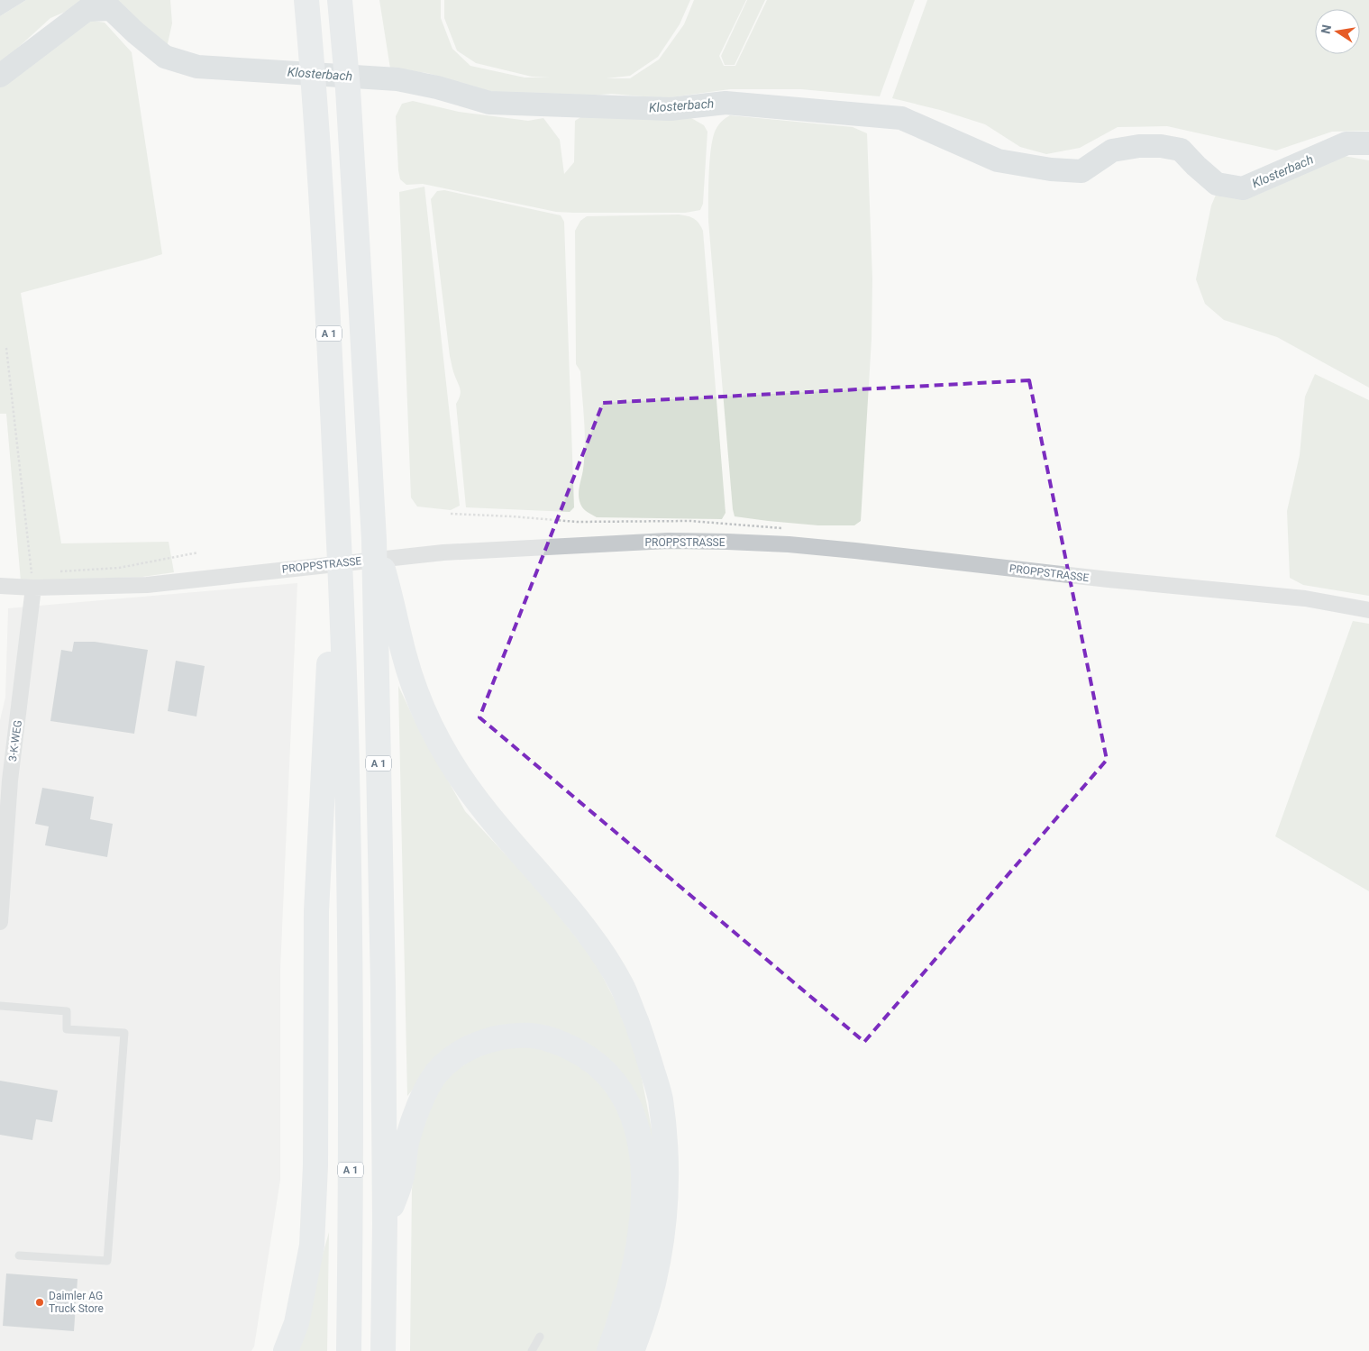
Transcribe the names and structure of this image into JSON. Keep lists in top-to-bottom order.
{
  "streets": {
    "highway": ["A 1"],
    "street": ["PROPPSTRASSE", "3-K-WEG"]
  },
  "crossings": [
    ["PROPPSTRASSE", "3-K-WEG"]
  ],
  "water": ["Klosterbach"],
  "places": ["Daimler AG Truck Store"],
  "north": "left"
}
